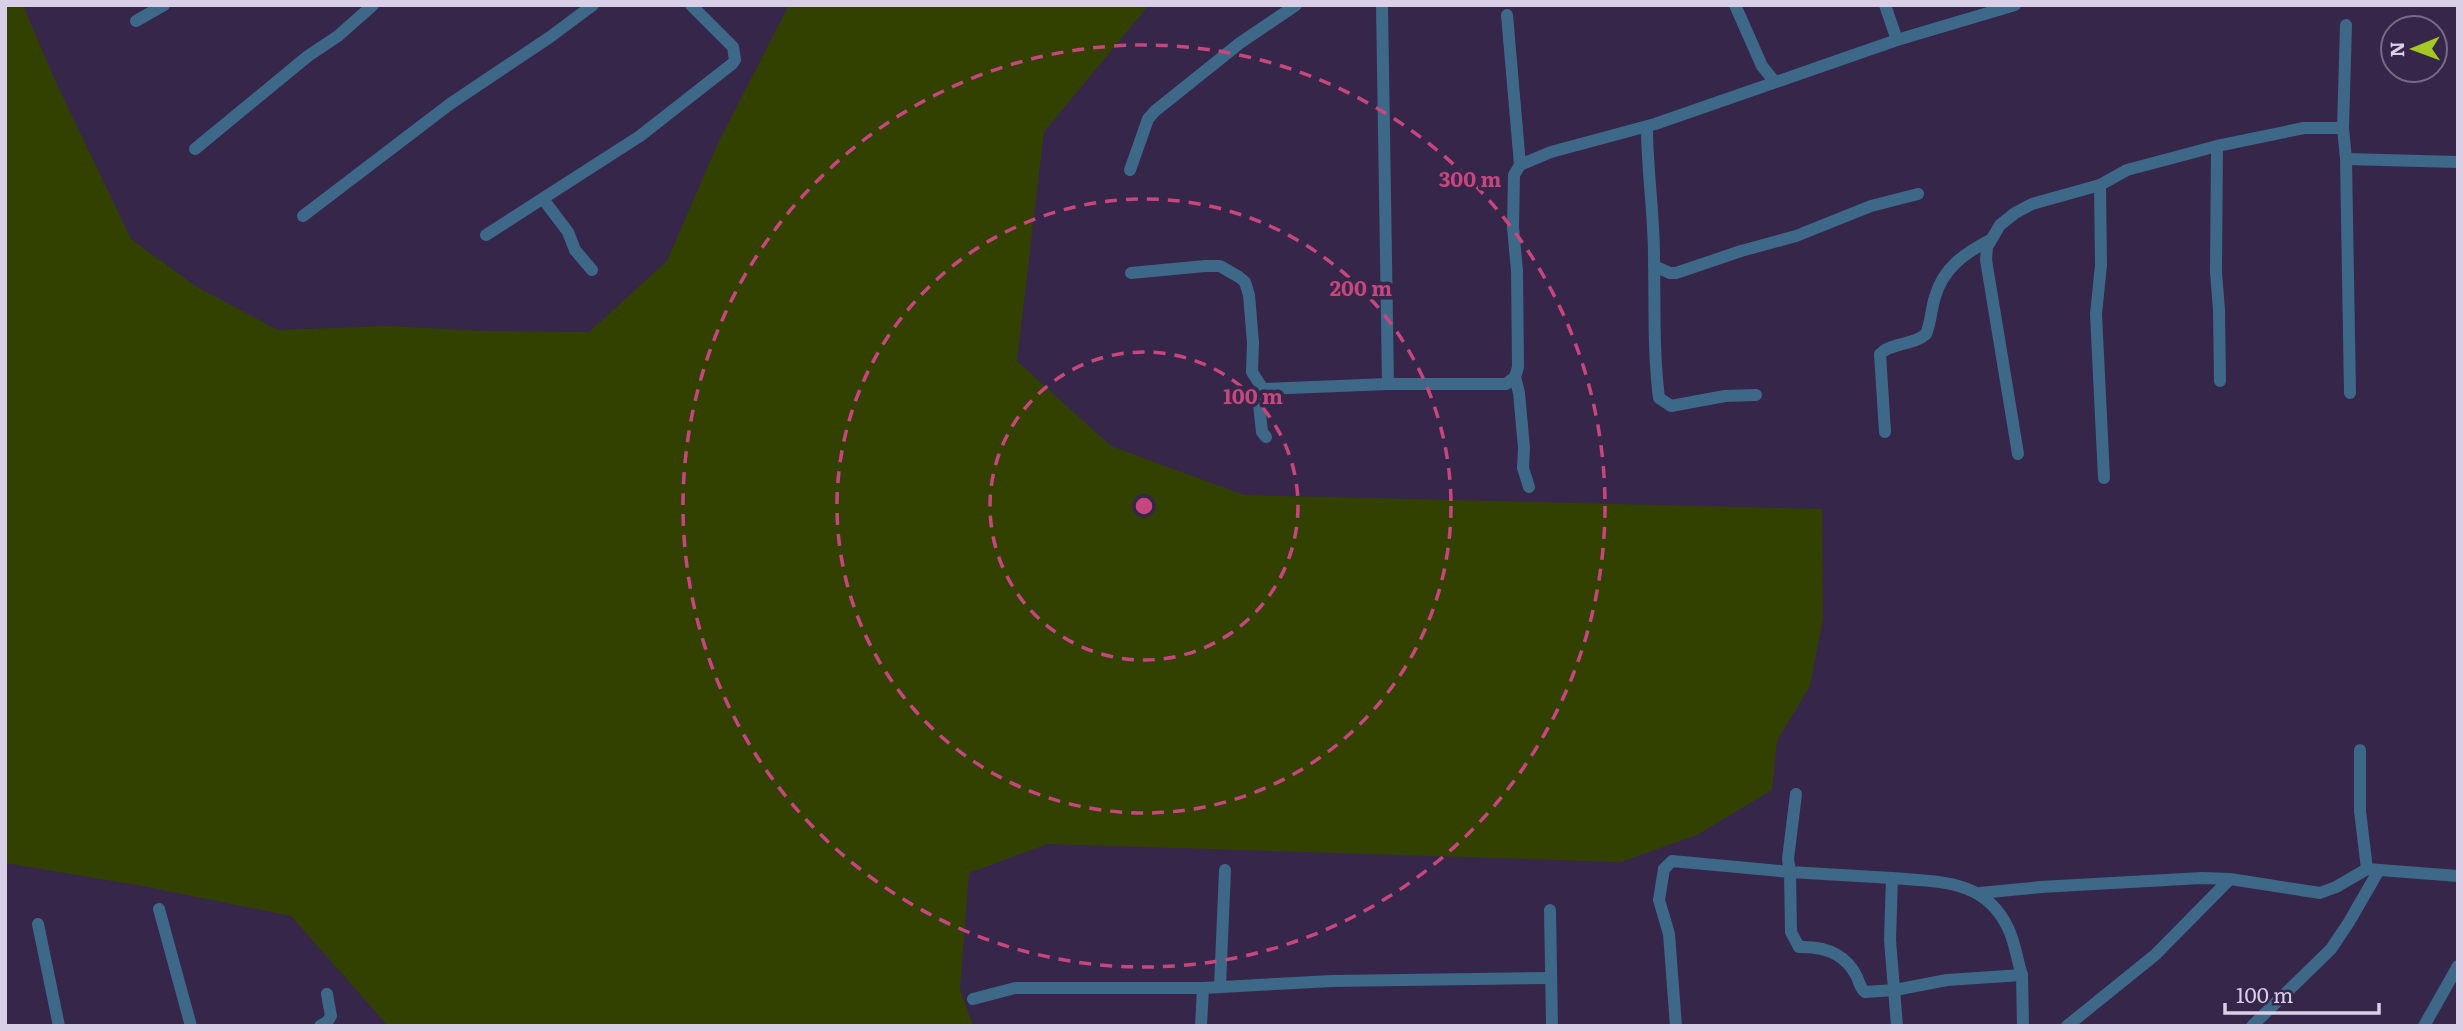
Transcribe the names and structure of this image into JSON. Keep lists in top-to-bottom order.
{
  "scale_bar": "100 m",
  "north": "left",
  "rings": ["300 m", "200 m", "100 m"]
}
